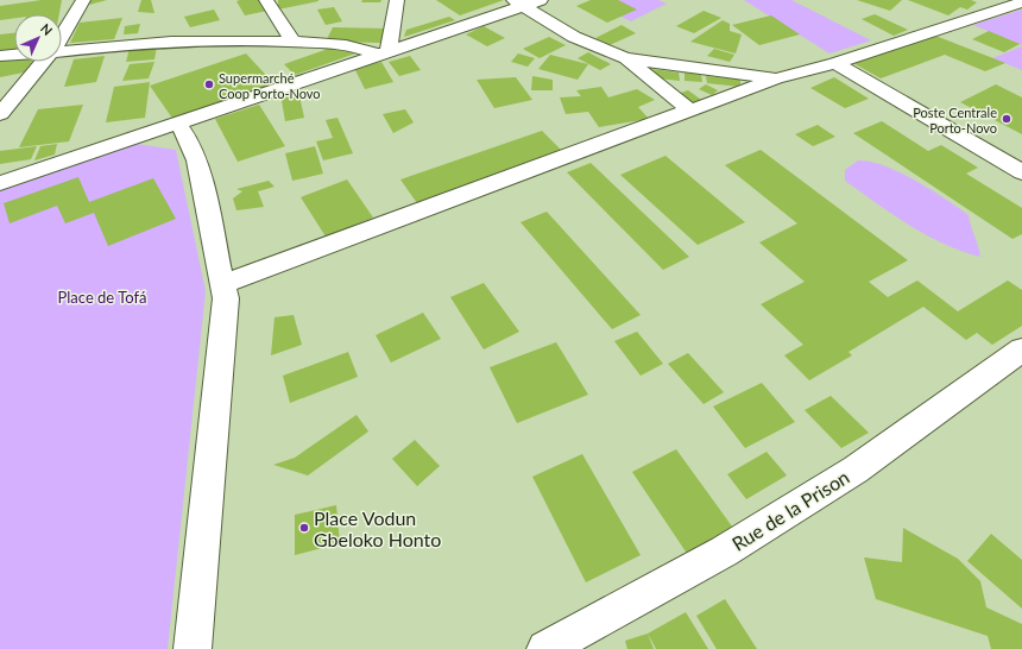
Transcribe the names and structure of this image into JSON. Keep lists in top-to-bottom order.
{
  "streets": {
    "street": ["Rue de la Prison"]
  },
  "parks": ["Place de Tofá"],
  "places": ["Supermarché Coop Porto-Novo", "Poste Centrale Porto-Novo", "Place Vodun Gbeloko Honto"],
  "north": "top right"
}
